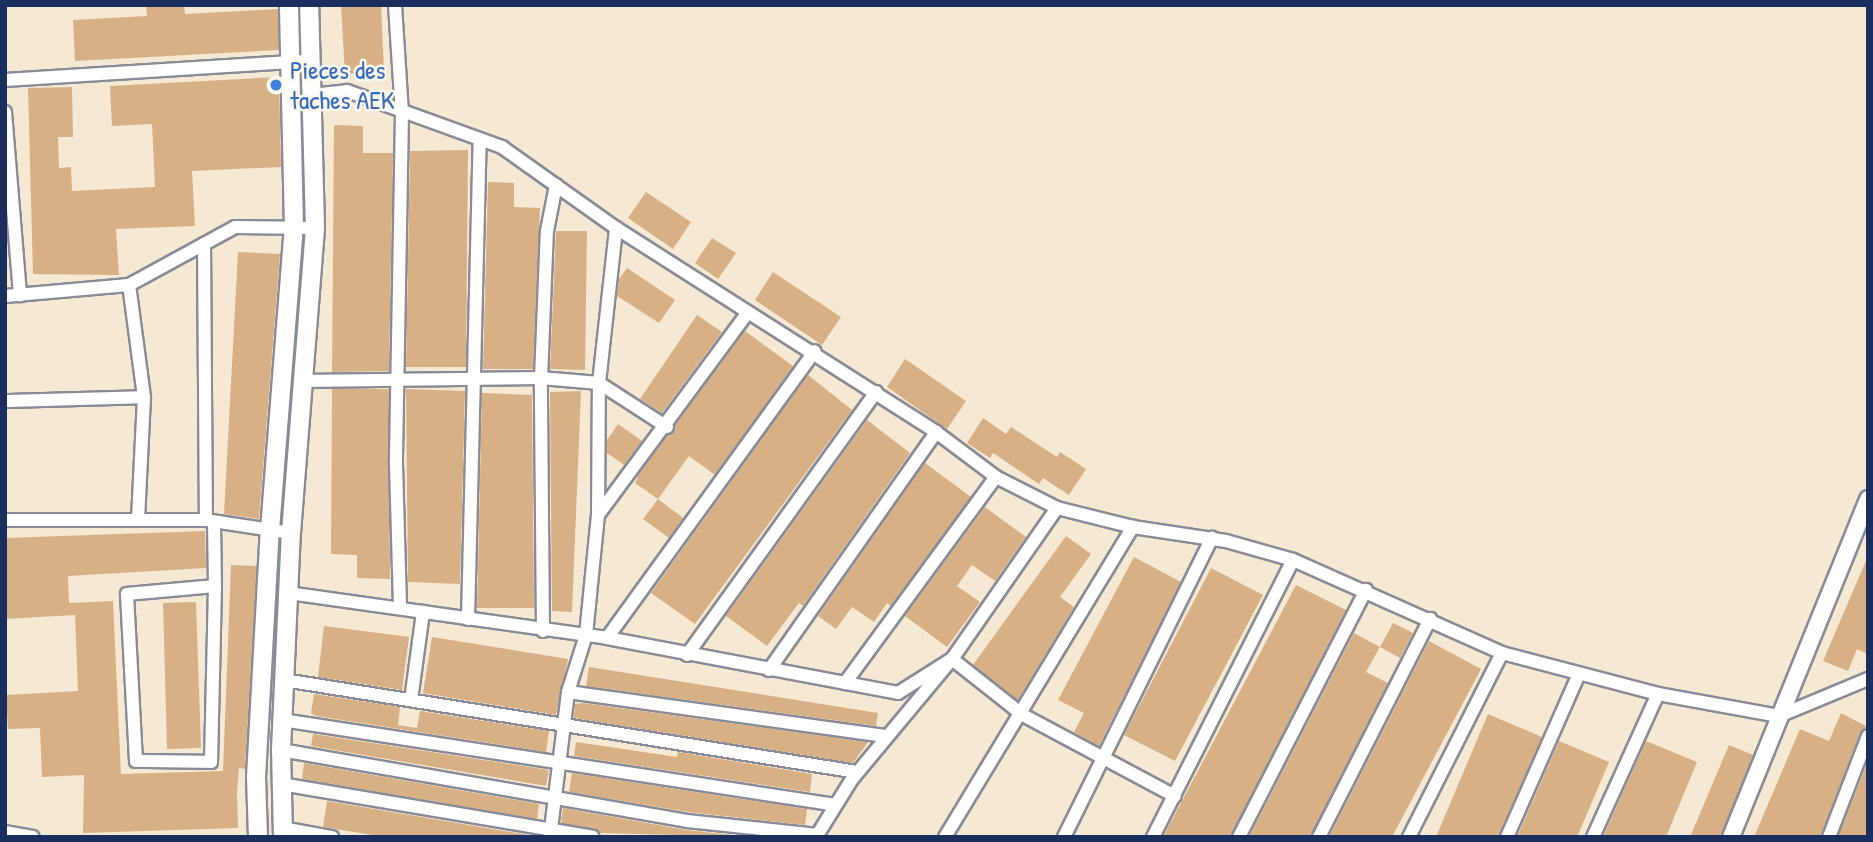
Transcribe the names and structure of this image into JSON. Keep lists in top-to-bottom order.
{
  "places": ["Pieces des taches AEK"]
}
